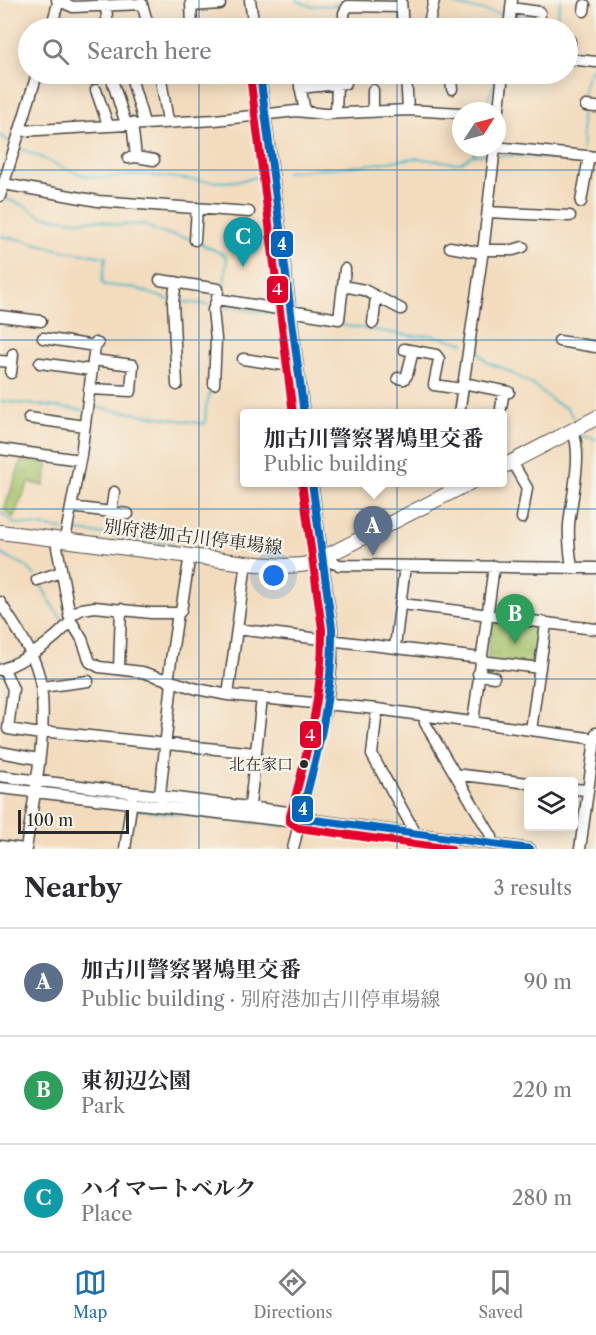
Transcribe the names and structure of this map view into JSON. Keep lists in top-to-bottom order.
{
  "streets": {
    "main road": ["別府港加古川停車場線"]
  },
  "places": ["北在家口"],
  "lines": ["transit line 4", "transit line ４"],
  "scale_bar": "100 m",
  "north": "top right",
  "page": {
    "search": "Search here",
    "pins": ["C", "A", "B"],
    "popup": ["加古川警察署鳩里交番", "Public building"],
    "scale": "100 m",
    "heading": ["Nearby", "3 results"],
    "list": [
      {
        "mark": "A",
        "name": "加古川警察署鳩里交番",
        "note": "Public building · 別府港加古川停車場線",
        "value": "90 m"
      },
      {
        "mark": "B",
        "name": "東初辺公園",
        "note": "Park",
        "value": "220 m"
      },
      {
        "mark": "C",
        "name": "ハイマートベルク",
        "note": "Place",
        "value": "280 m"
      }
    ],
    "nav": ["Map", "Directions", "Saved"]
  }
}
